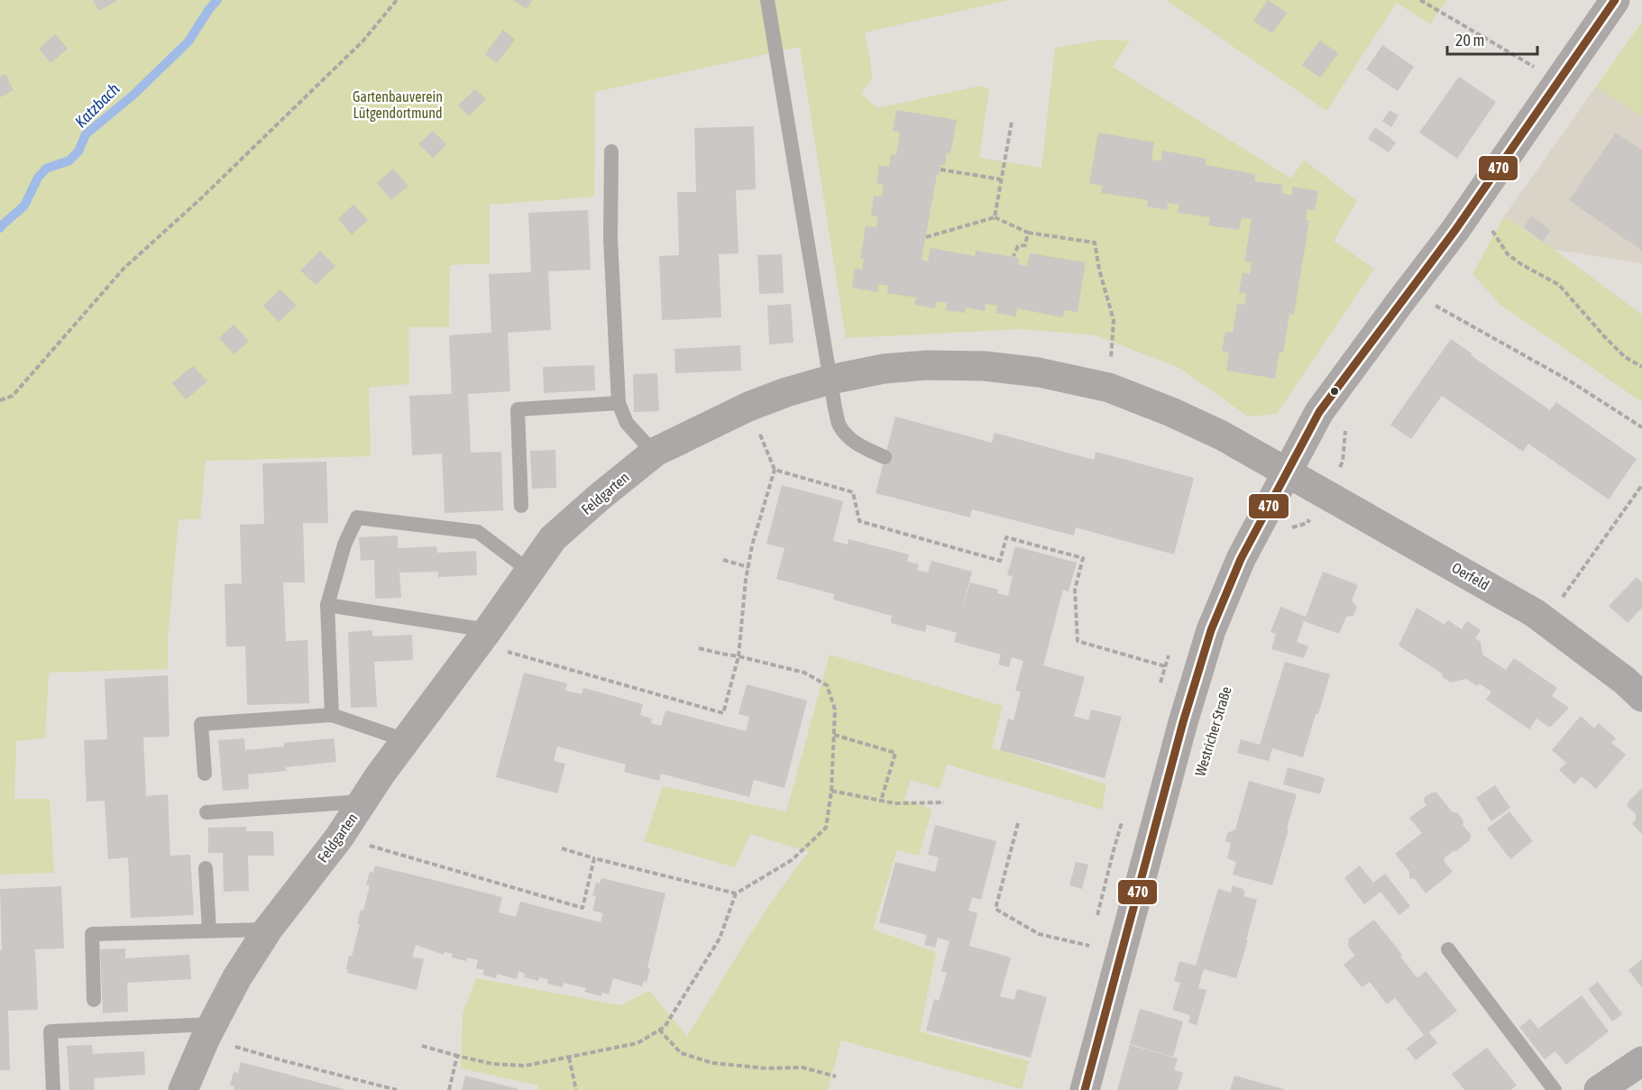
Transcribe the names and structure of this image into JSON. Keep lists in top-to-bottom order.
{
  "streets": {
    "street": ["Feldgarten", "Oerfeld", "Westricher Straße"]
  },
  "crossings": [
    ["Feldgarten", "Oerfeld"],
    ["Feldgarten", "Westricher Straße"],
    ["Oerfeld", "Westricher Straße"]
  ],
  "water": ["Katzbach"],
  "parks": ["Gartenbauverein Lütgendortmund"],
  "lines": ["transit line 470"],
  "scale_bar": "20 m"
}
